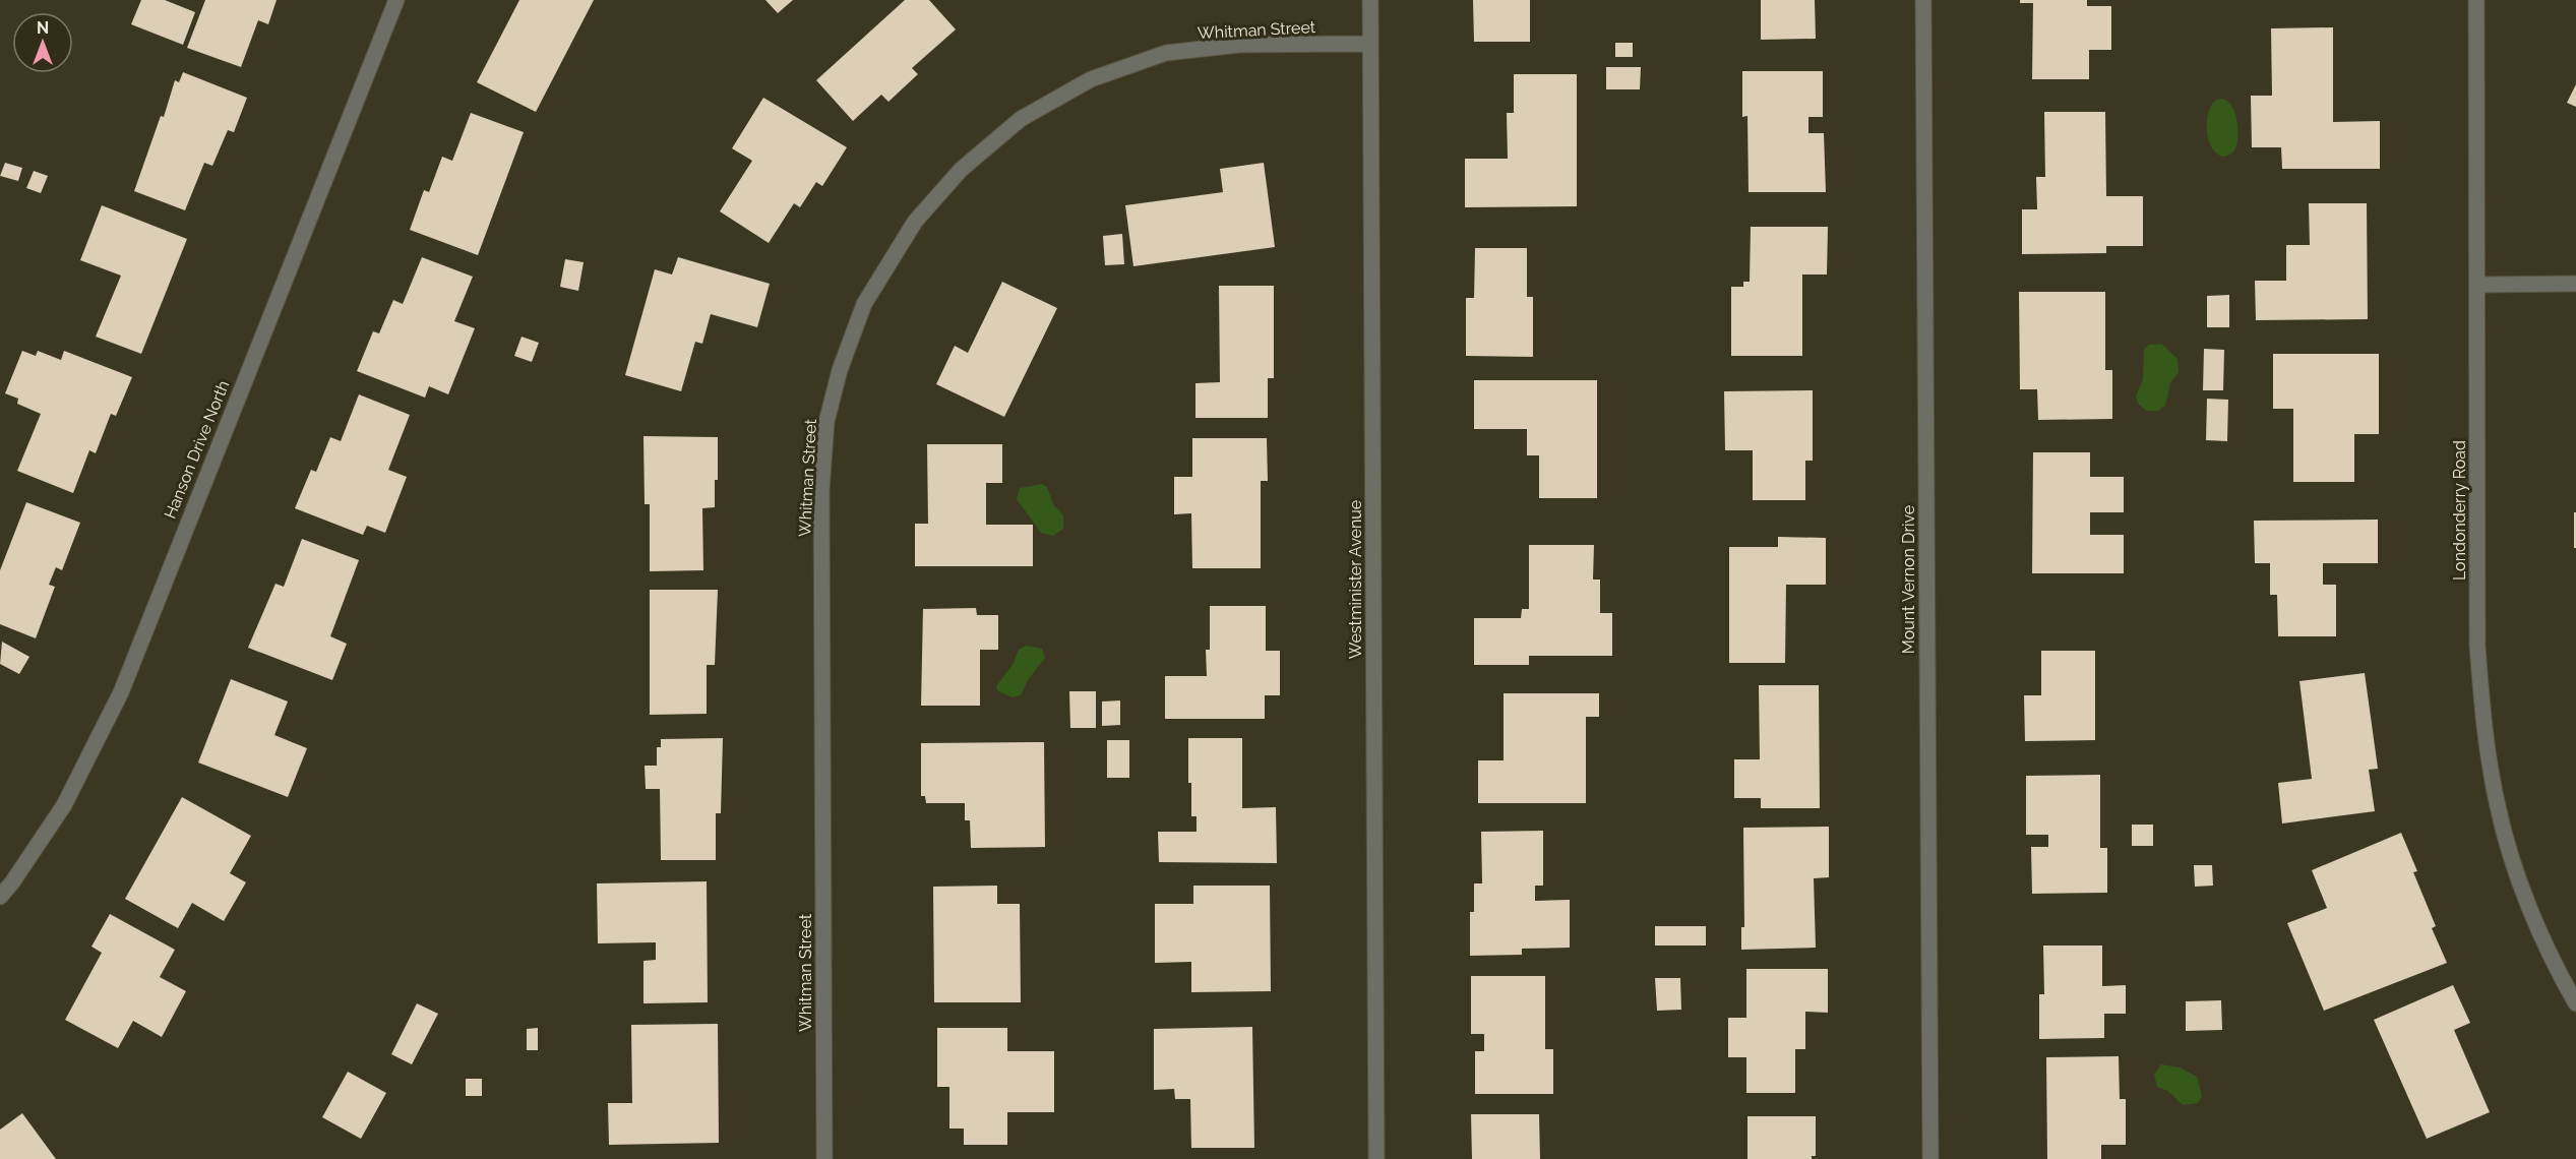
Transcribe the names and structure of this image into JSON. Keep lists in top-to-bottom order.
{
  "streets": {
    "street": [
      "Whitman Street",
      "Hanson Drive North",
      "Londonderry Road",
      "Westminister Avenue",
      "Mount Vernon Drive"
    ]
  },
  "crossings": [
    ["Whitman Street", "Westminister Avenue"]
  ],
  "north": "top"
}
